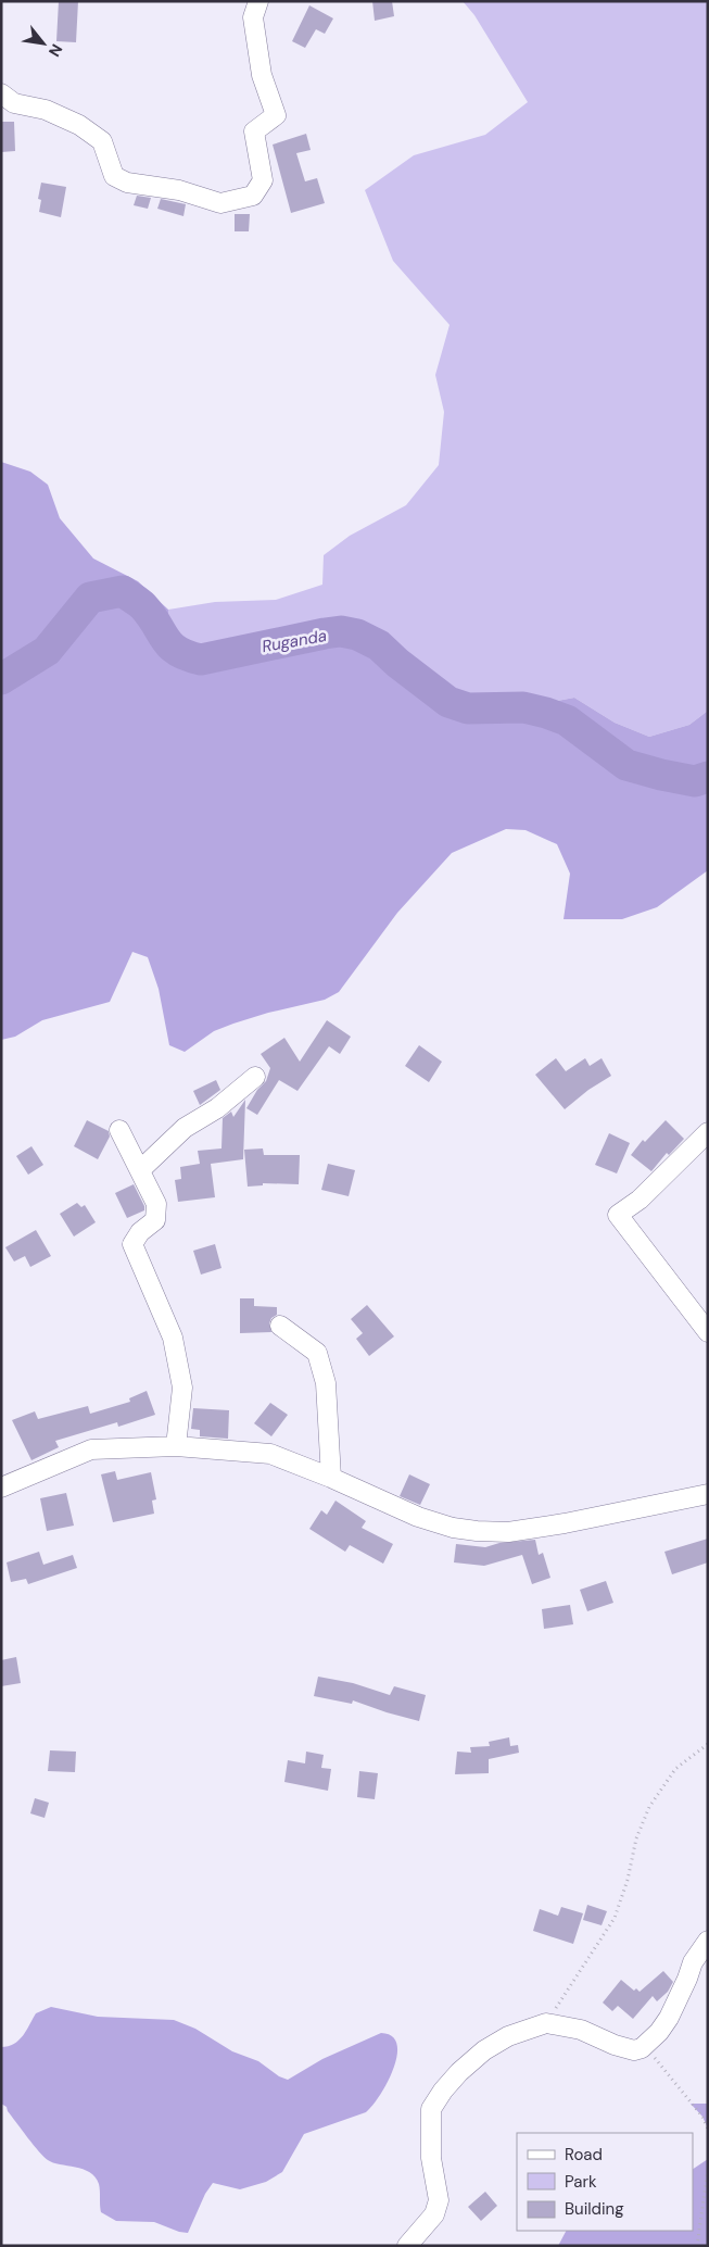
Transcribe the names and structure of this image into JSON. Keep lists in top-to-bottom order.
{
  "water": ["Ruganda"],
  "legend": ["Road", "Park", "Building"],
  "north": "bottom right"
}
